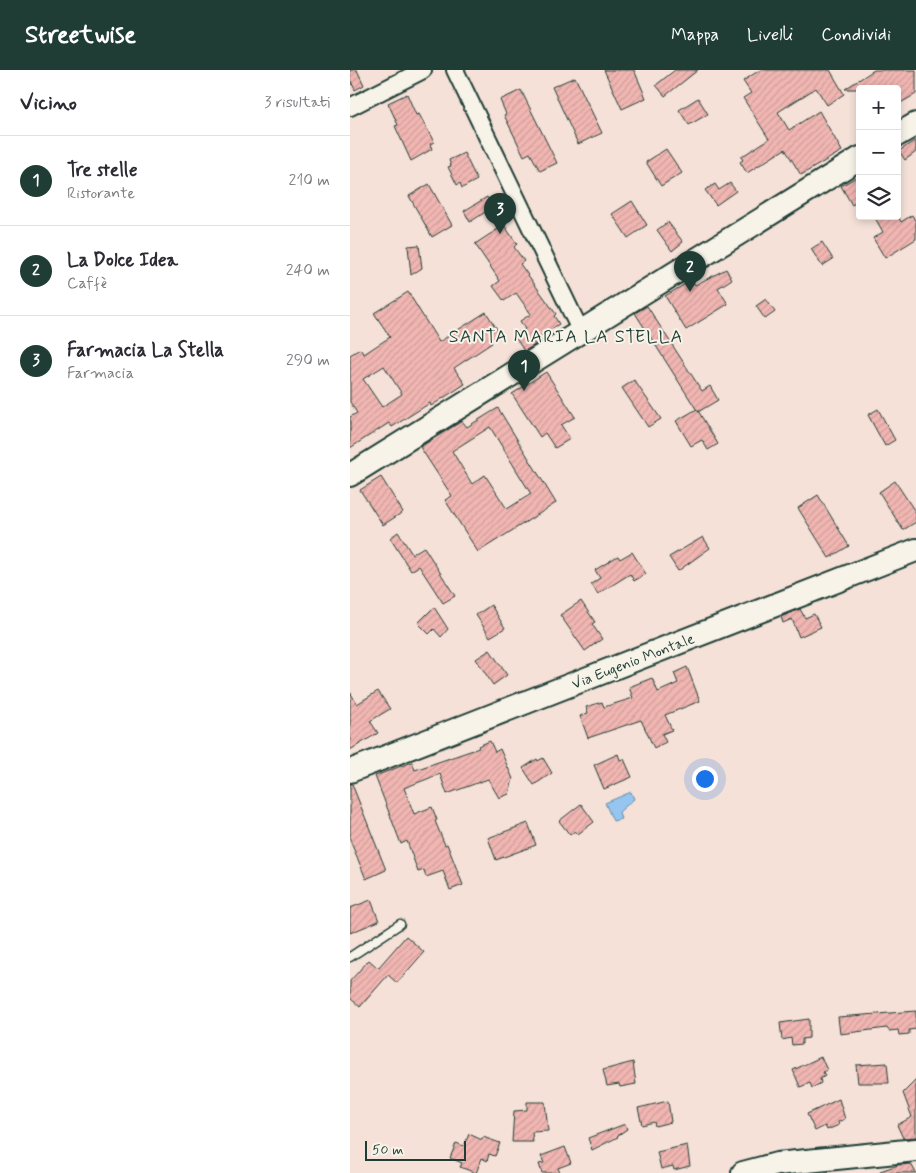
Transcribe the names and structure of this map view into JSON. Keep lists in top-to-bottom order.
{
  "streets": {
    "street": ["Via Eugenio Montale"]
  },
  "districts": ["SANTA MARIA LA STELLA"],
  "scale_bar": "50 m",
  "page": {
    "header": "Streetwise",
    "nav": ["Mappa", "Livelli", "Condividi"],
    "heading": ["Vicino", "3 risultati"],
    "map_buttons": ["+", "−"],
    "list": [
      {
        "mark": "1",
        "name": "Tre stelle",
        "note": "Ristorante",
        "value": "210 m"
      },
      {
        "mark": "2",
        "name": "La Dolce Idea",
        "note": "Caffè",
        "value": "240 m"
      },
      {
        "mark": "3",
        "name": "Farmacia La Stella",
        "note": "Farmacia",
        "value": "290 m"
      }
    ],
    "pins": ["3", "2", "1"],
    "scale": "50 m"
  }
}
